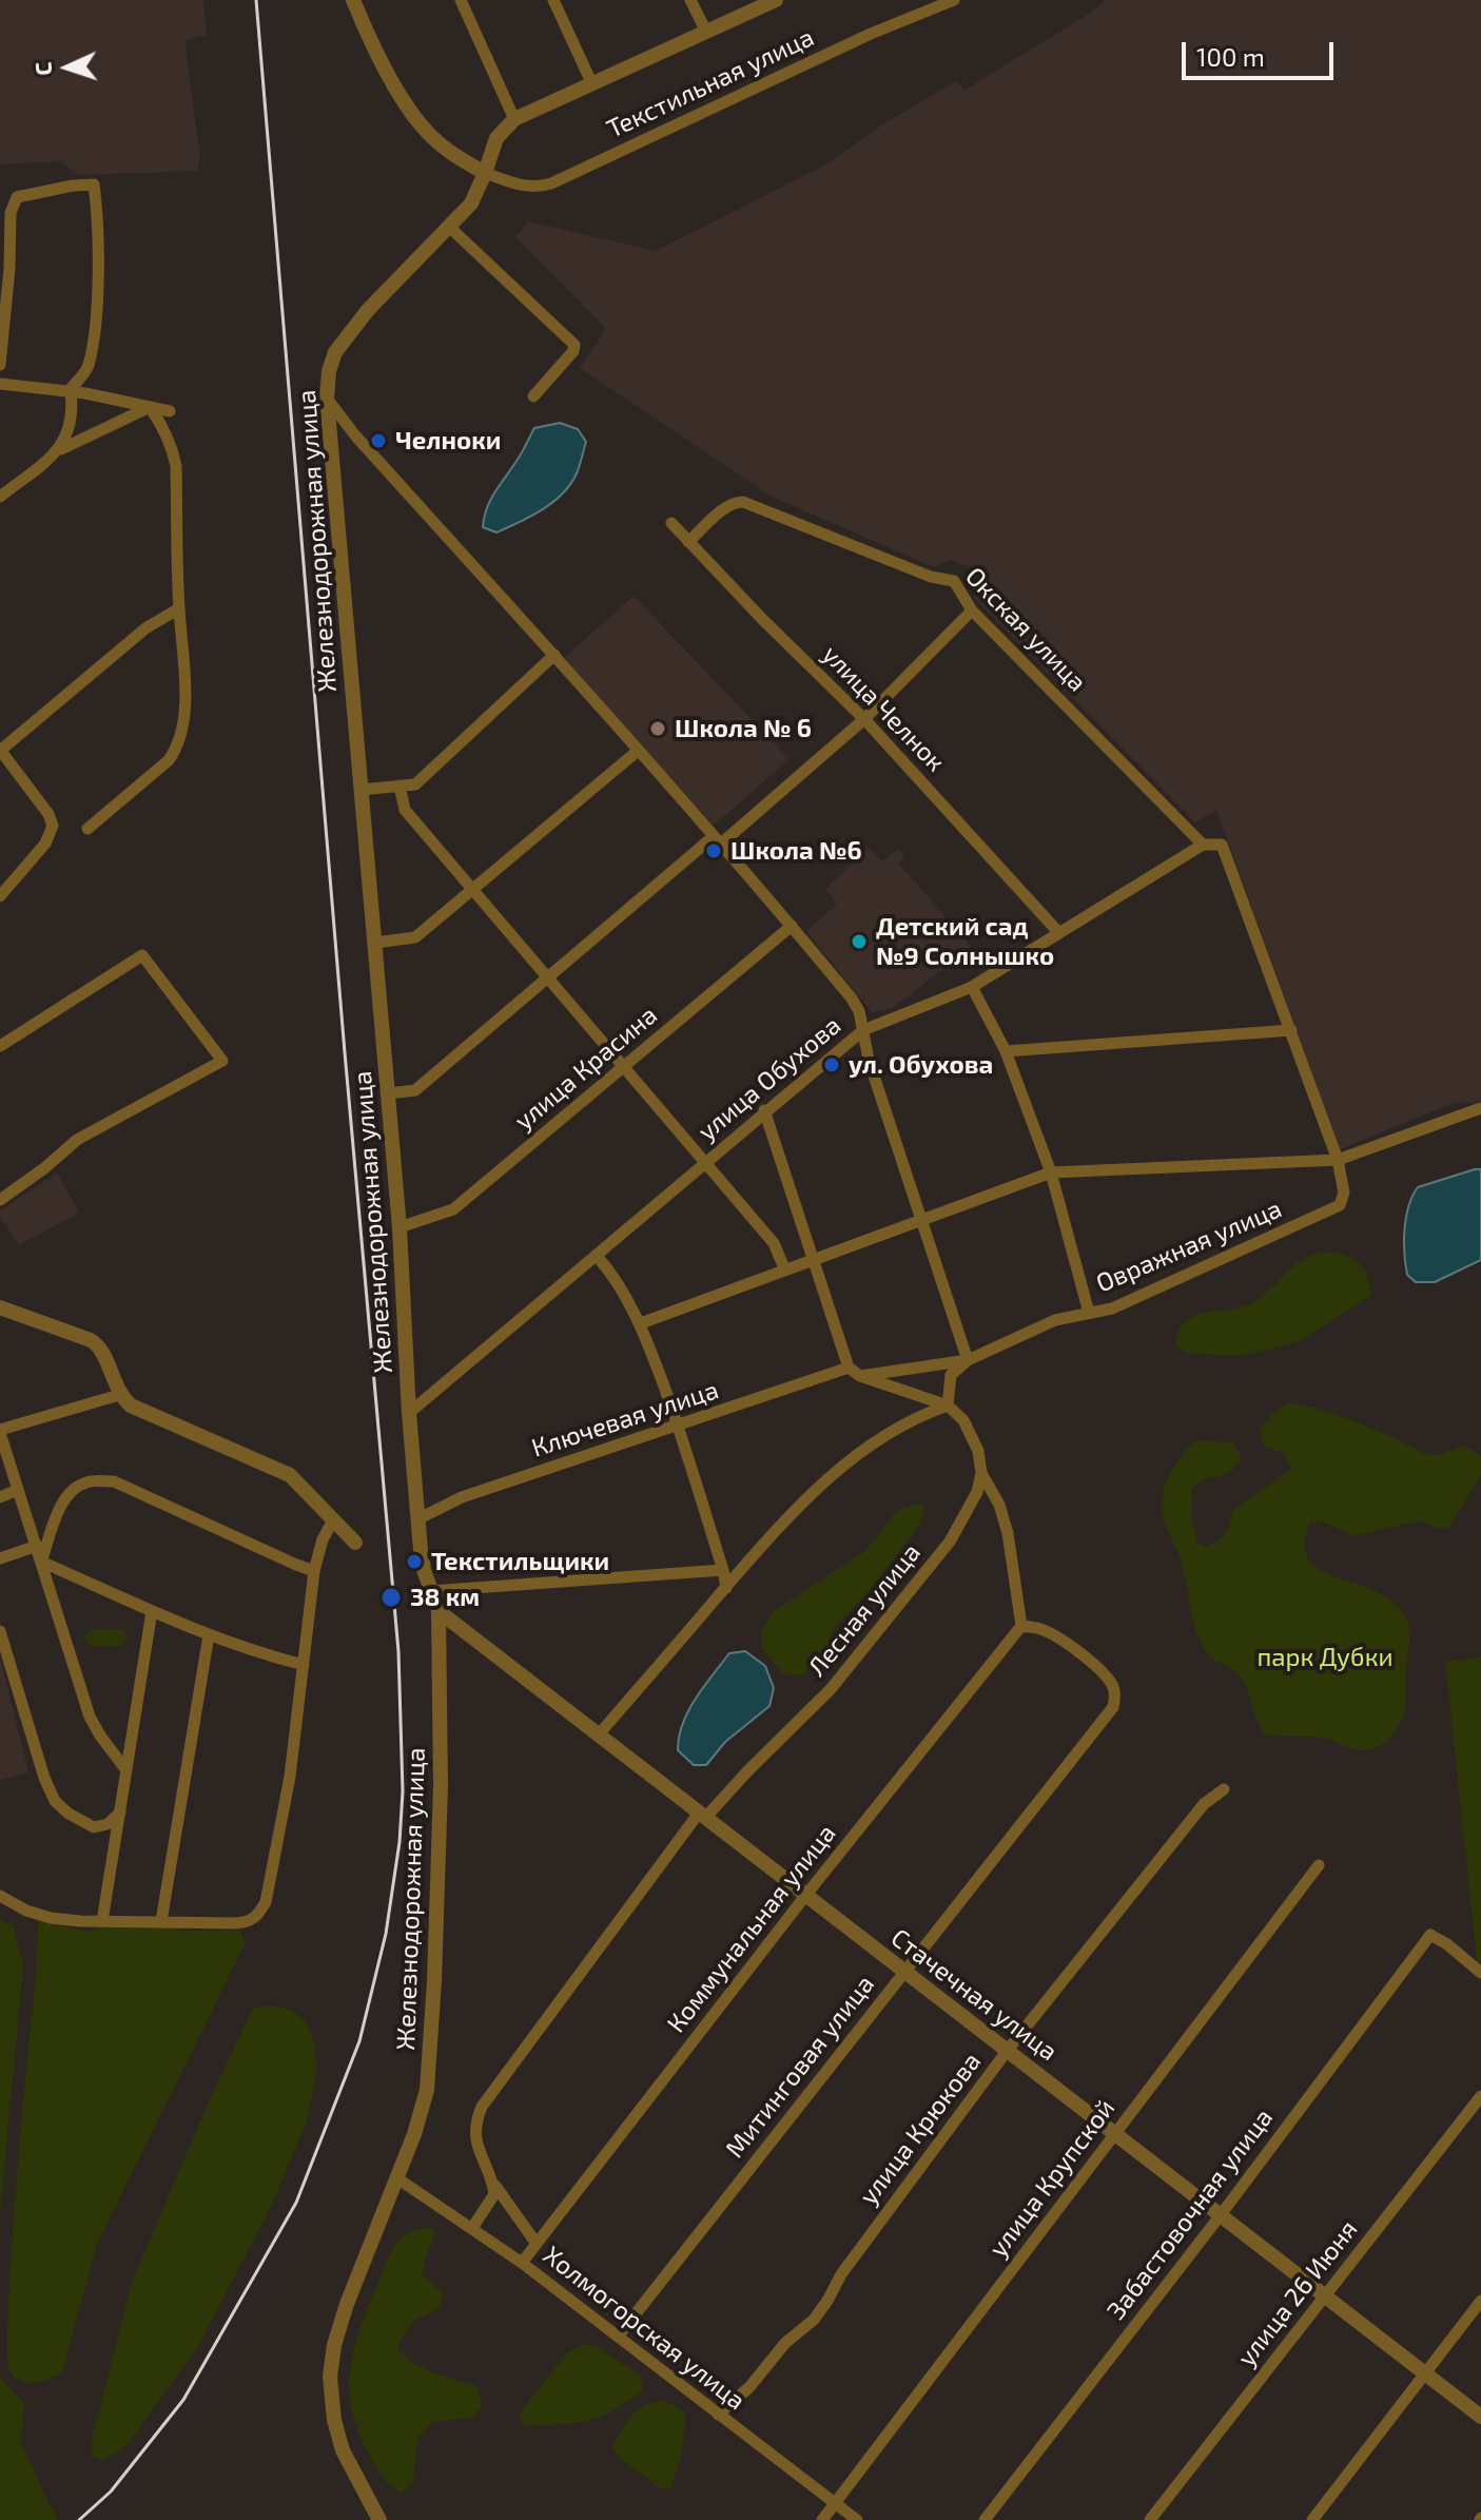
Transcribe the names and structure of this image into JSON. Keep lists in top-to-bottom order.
{
  "streets": {
    "street": [
      "Текстильная улица",
      "Железнодорожная улица",
      "Окская улица",
      "улица Челнок",
      "улица Красина",
      "улица Обухова",
      "Овражная улица",
      "Ключевая улица",
      "Лесная улица",
      "Коммунальная улица",
      "Стачечная улица",
      "Митинговая улица",
      "улица Крюкова",
      "улица Крупской",
      "Забастовочная улица",
      "улица 26 Июня",
      "Холмогорская улица"
    ]
  },
  "crossings": [
    ["Текстильная улица", "Железнодорожная улица"],
    ["Железнодорожная улица", "улица Красина"],
    ["Железнодорожная улица", "улица Обухова"],
    ["Железнодорожная улица", "Ключевая улица"],
    ["Железнодорожная улица", "Стачечная улица"],
    ["Железнодорожная улица", "Холмогорская улица"],
    ["Окская улица", "улица Челнок"],
    ["Окская улица", "улица Обухова"],
    ["улица Челнок", "улица Обухова"],
    ["Лесная улица", "Коммунальная улица"],
    ["Лесная улица", "Стачечная улица"],
    ["Коммунальная улица", "Стачечная улица"],
    ["Коммунальная улица", "Митинговая улица"],
    ["Коммунальная улица", "Холмогорская улица"],
    ["Стачечная улица", "Митинговая улица"],
    ["Стачечная улица", "улица Крюкова"],
    ["Стачечная улица", "улица Крупской"],
    ["Стачечная улица", "Забастовочная улица"],
    ["Стачечная улица", "улица 26 Июня"],
    ["Митинговая улица", "Холмогорская улица"],
    ["улица Крюкова", "Холмогорская улица"],
    ["улица Крупской", "Холмогорская улица"]
  ],
  "parks": ["парк Дубки"],
  "places": [
    "Челноки",
    "Школа № 6",
    "Школа №6",
    "Детский сад №9 Солнышко",
    "ул. Обухова",
    "Текстильщики",
    "38 км"
  ],
  "scale_bar": "100 m",
  "north": "left"
}
